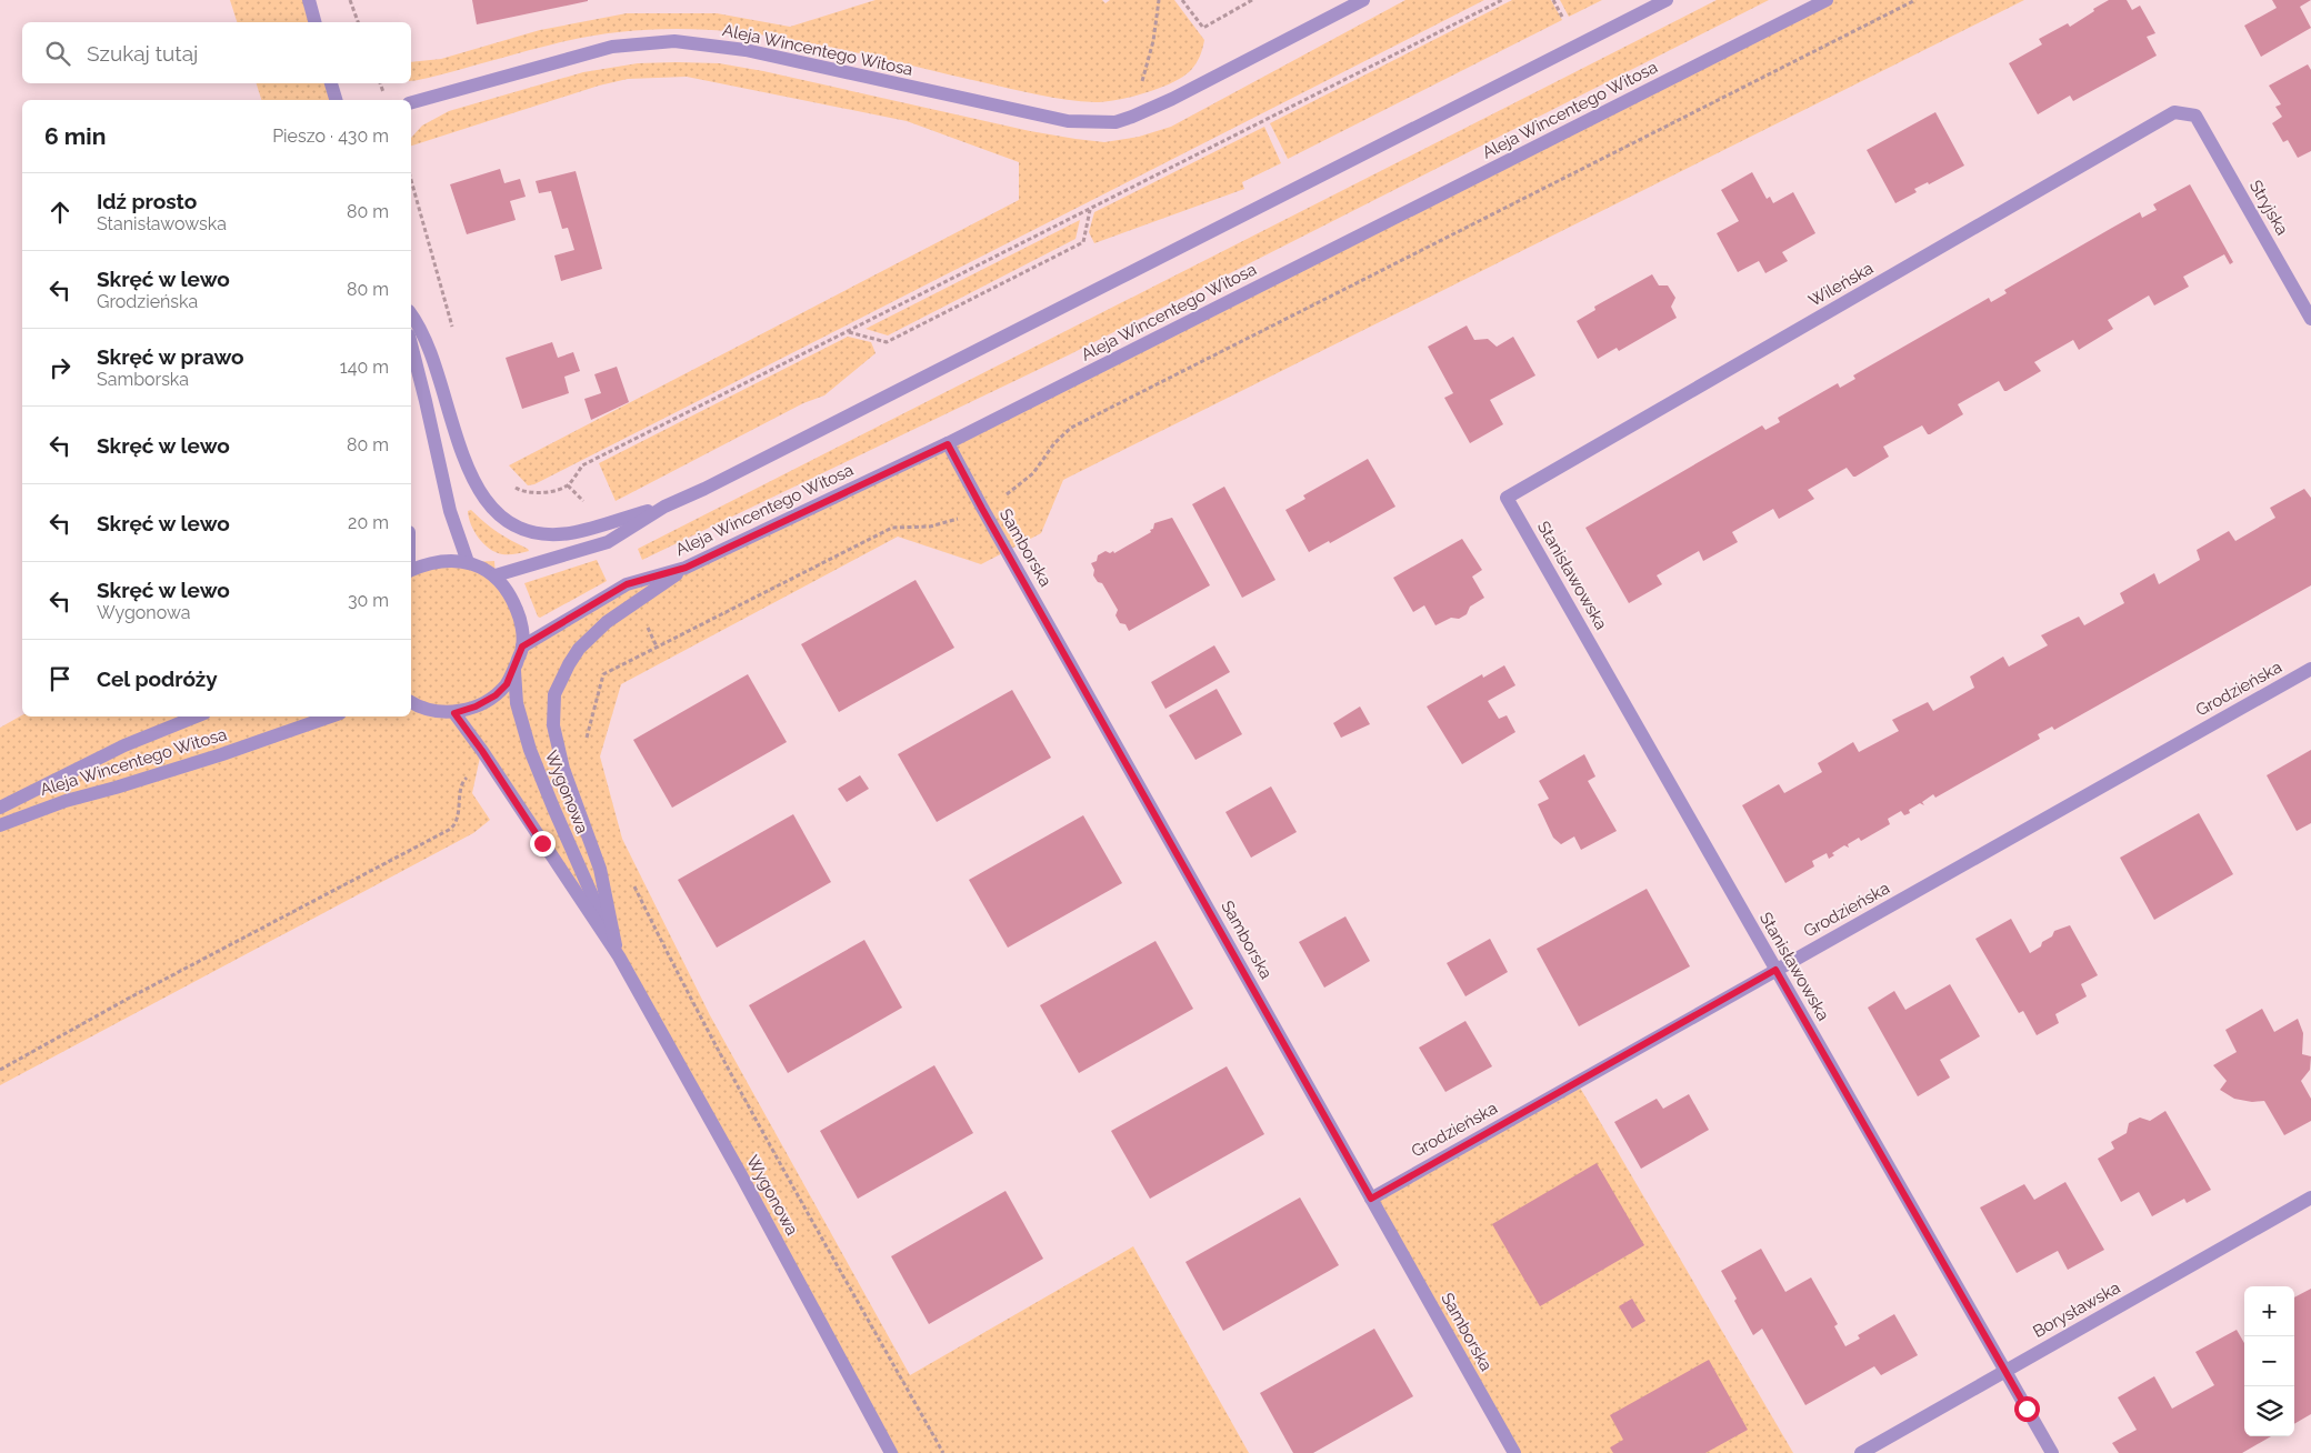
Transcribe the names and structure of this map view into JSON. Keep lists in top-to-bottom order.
{
  "streets": {
    "street": [
      "Aleja Wincentego Witosa",
      "Stryjska",
      "Wileńska",
      "Samborska",
      "Stanisławowska",
      "Grodzieńska",
      "Wygonowa",
      "Borysławska"
    ]
  },
  "crossings": [
    ["Aleja Wincentego Witosa", "Samborska"],
    ["Stryjska", "Wileńska"],
    ["Wileńska", "Stanisławowska"],
    ["Samborska", "Grodzieńska"],
    ["Stanisławowska", "Grodzieńska"],
    ["Stanisławowska", "Borysławska"]
  ],
  "page": {
    "search": "Szukaj tutaj",
    "heading": ["6 min", "Pieszo · 430 m"],
    "list": [
      ["Idź prosto", "Stanisławowska", "80 m"],
      ["Skręć w lewo", "Grodzieńska", "80 m"],
      ["Skręć w prawo", "Samborska", "140 m"],
      ["Skręć w lewo", "80 m"],
      ["Skręć w lewo", "20 m"],
      ["Skręć w lewo", "Wygonowa", "30 m"],
      "Cel podróży"
    ],
    "map_buttons": ["+", "−"]
  }
}
